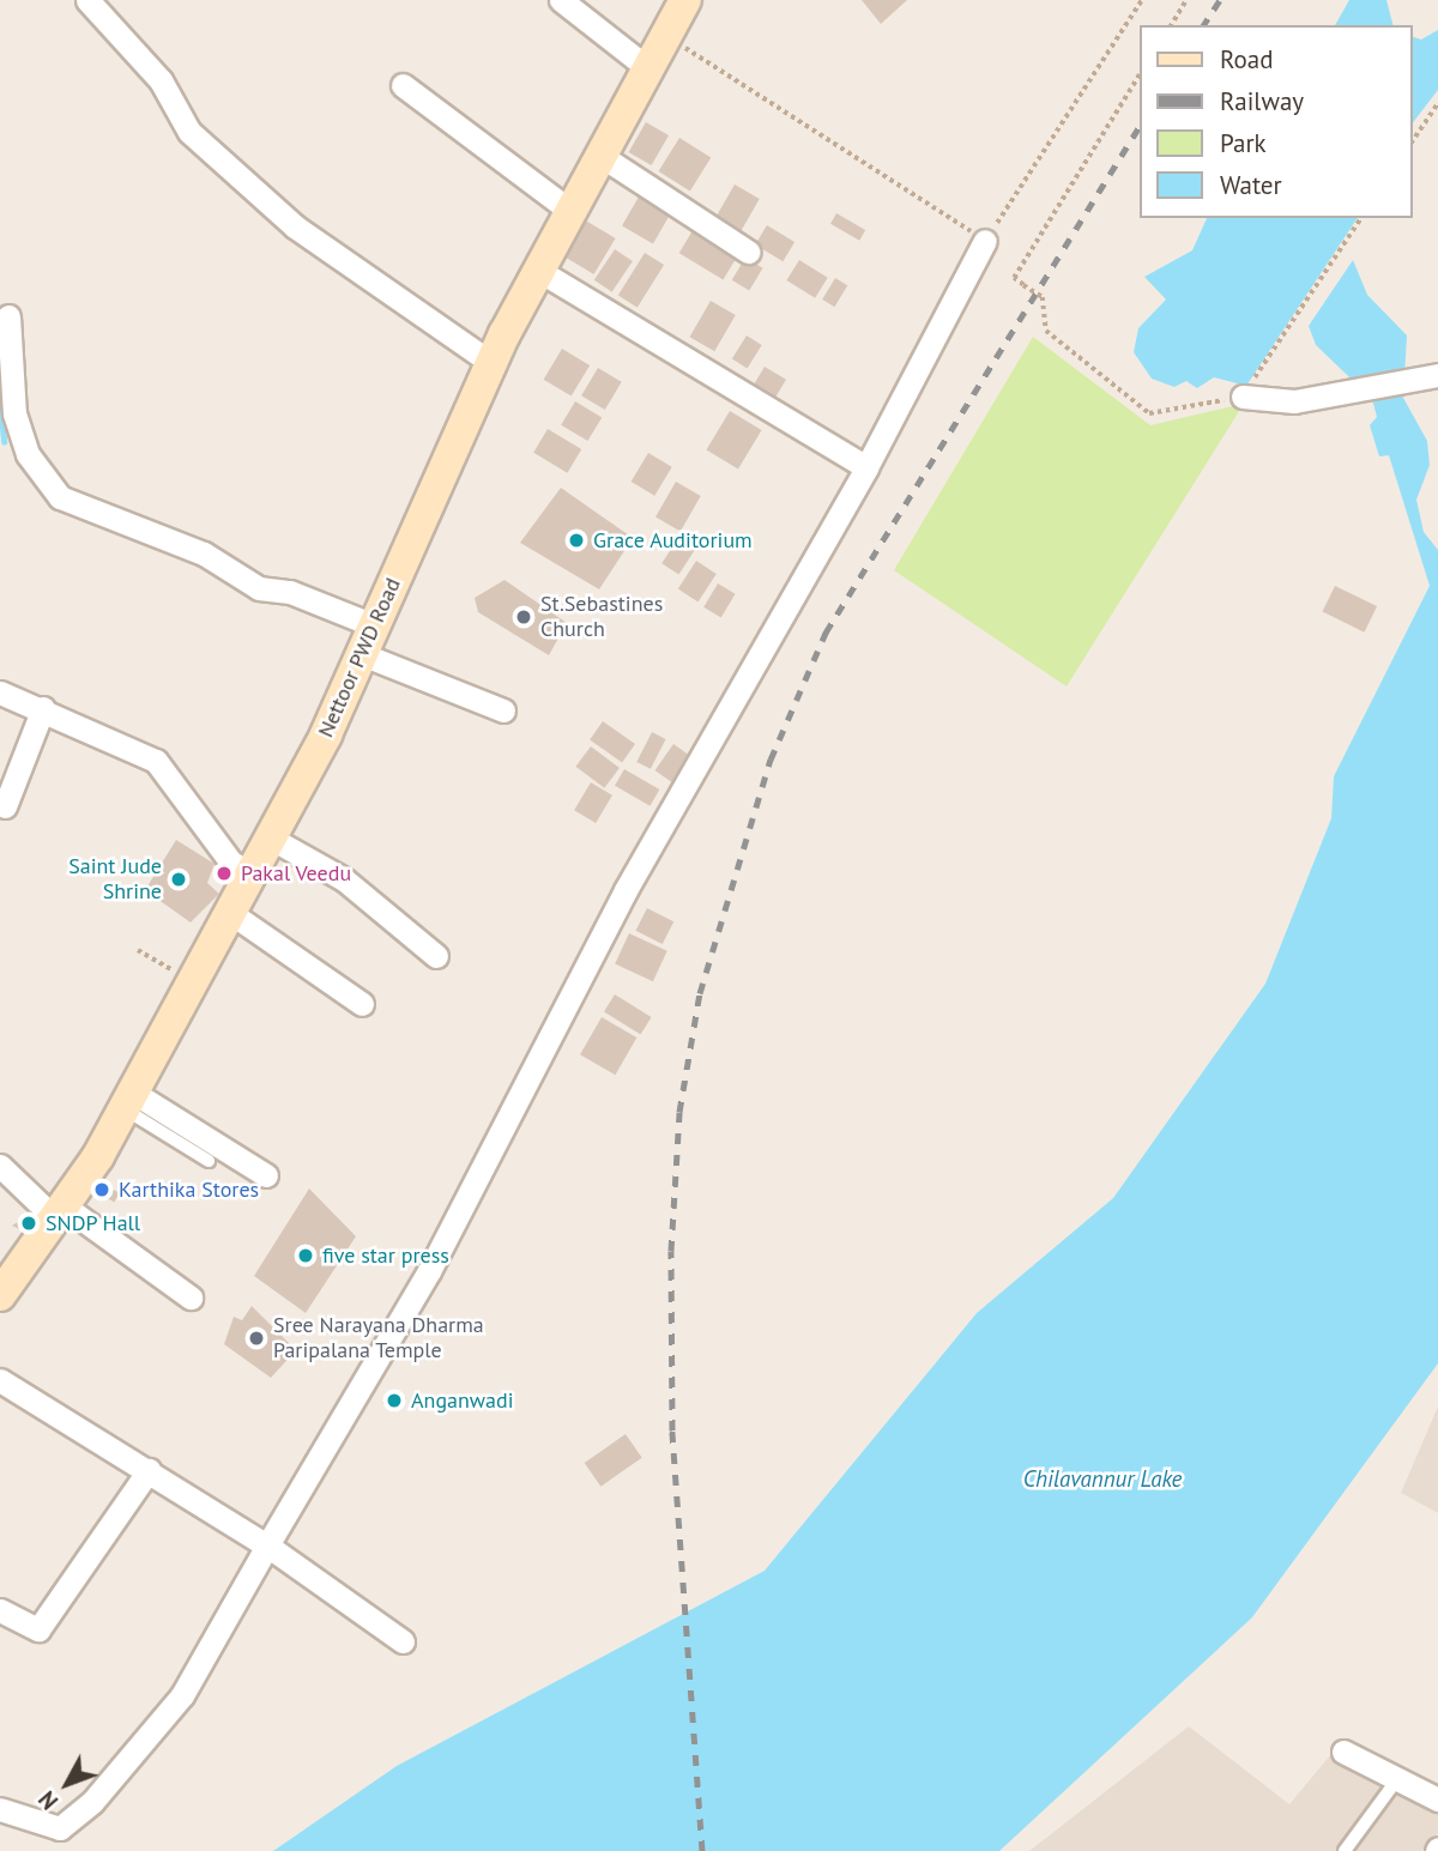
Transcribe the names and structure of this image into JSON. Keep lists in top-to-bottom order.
{
  "streets": {
    "street": ["Nettoor PWD Road"]
  },
  "water": ["Chilavannur Lake"],
  "places": [
    "Grace Auditorium",
    "St.Sebastines Church",
    "Pakal Veedu",
    "Saint Jude Shrine",
    "Karthika Stores",
    "SNDP Hall",
    "five star press",
    "Sree Narayana Dharma Paripalana Temple",
    "Anganwadi"
  ],
  "legend": [
    "Road",
    "Railway",
    "Park",
    "Water"
  ],
  "north": "bottom left"
}
